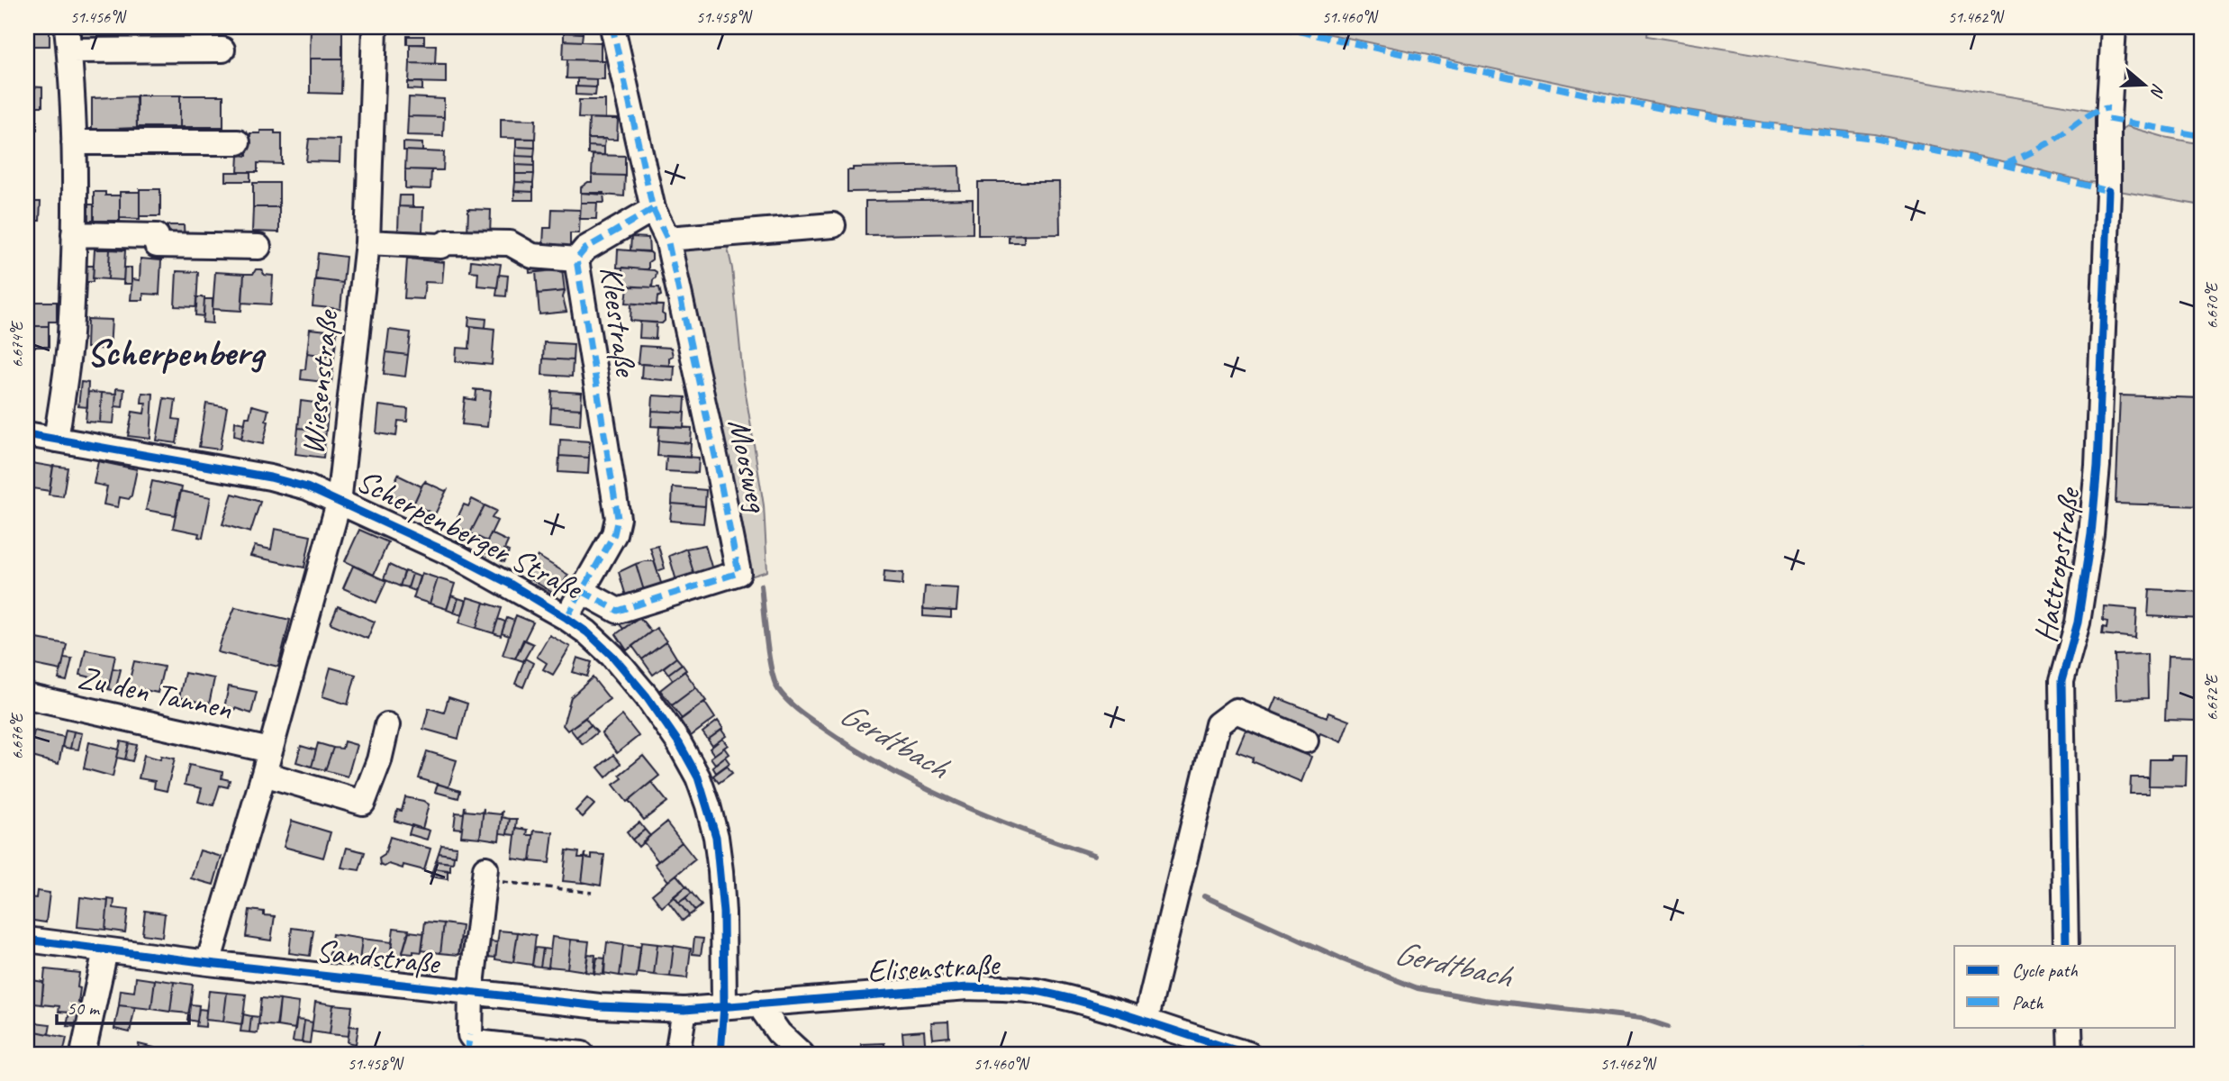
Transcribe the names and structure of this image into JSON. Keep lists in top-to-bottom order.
{
  "streets": {
    "street": [
      "Kleestraße",
      "Wiesenstraße",
      "Moosweg",
      "Scherpenberger Straße",
      "Hattropstraße",
      "Zu den Tannen",
      "Sandstraße",
      "Elisenstraße"
    ]
  },
  "crossings": [
    ["Kleestraße", "Moosweg"],
    ["Kleestraße", "Scherpenberger Straße"],
    ["Wiesenstraße", "Scherpenberger Straße"],
    ["Wiesenstraße", "Zu den Tannen"],
    ["Wiesenstraße", "Sandstraße"],
    ["Scherpenberger Straße", "Sandstraße"],
    ["Scherpenberger Straße", "Elisenstraße"],
    ["Sandstraße", "Elisenstraße"]
  ],
  "districts": ["Scherpenberg"],
  "water": ["Gerdtbach"],
  "legend": ["Cycle path", "Path"],
  "scale_bar": "50 m",
  "north": "right",
  "coordinates": [
    "51.456°N",
    "51.458°N",
    "51.460°N",
    "51.462°N",
    "6.670°E",
    "6.674°E",
    "6.672°E",
    "6.676°E"
  ]
}
